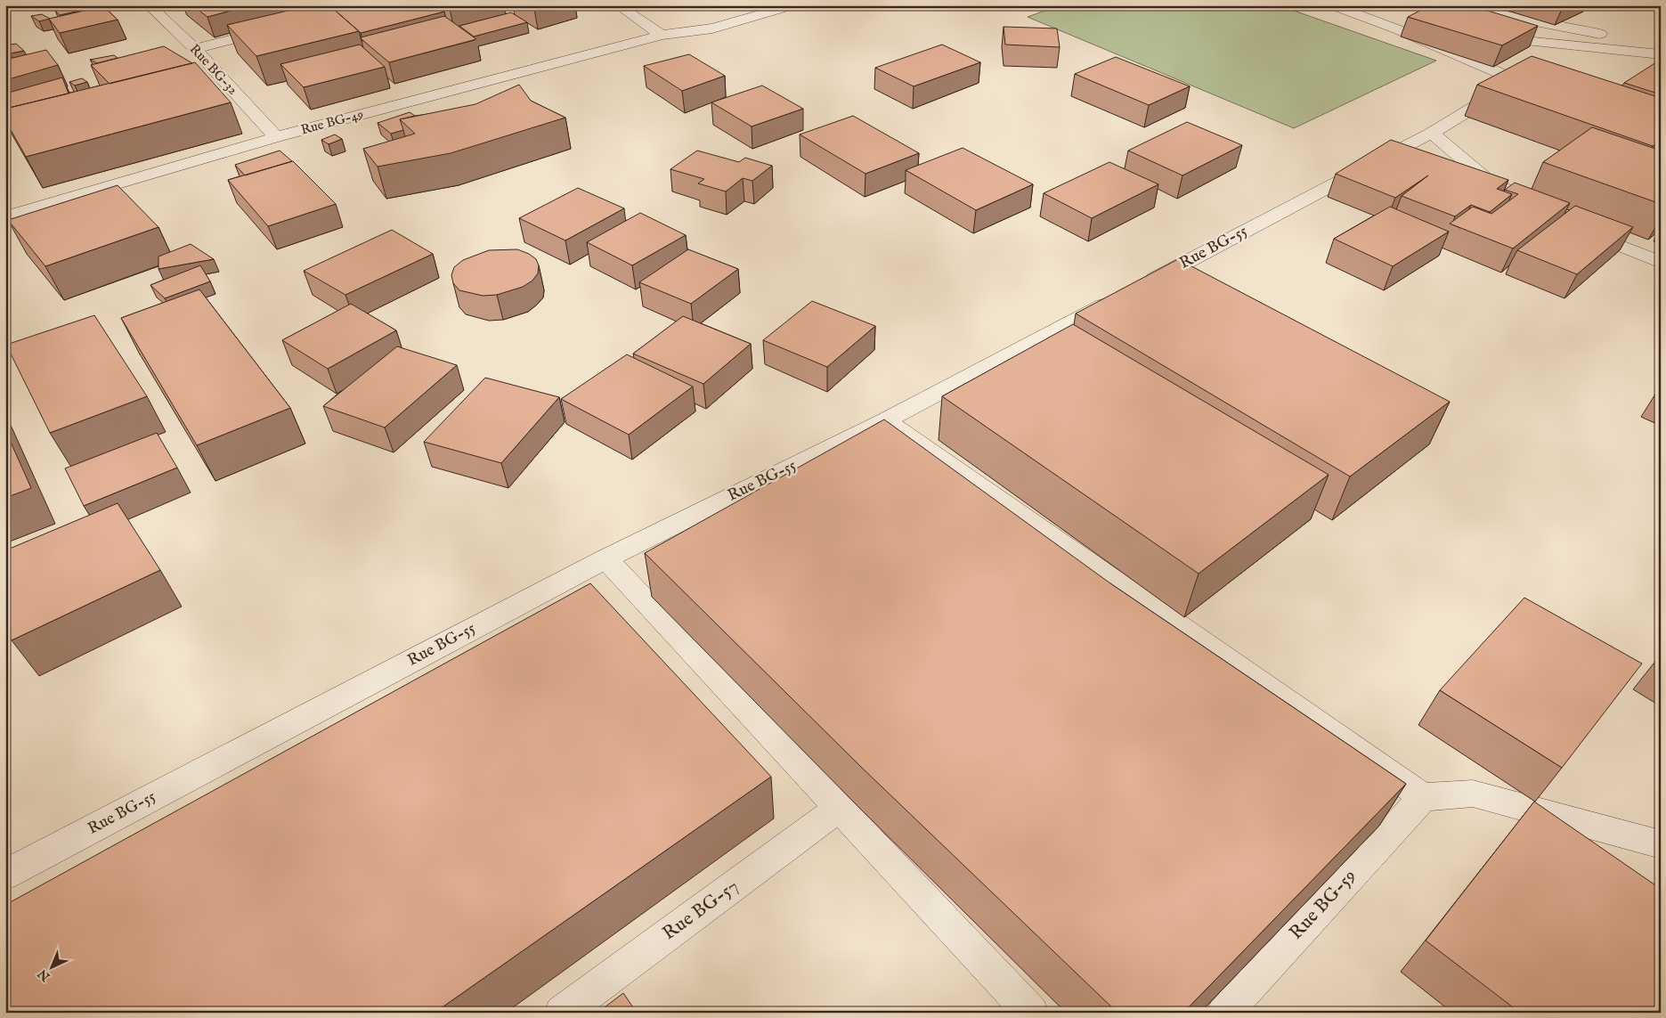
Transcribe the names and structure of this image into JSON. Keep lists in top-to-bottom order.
{
  "streets": {
    "street": [
      "Rue BG-32",
      "Rue BG-49",
      "Rue BG-55",
      "Rue BG-59",
      "Rue BG-57"
    ]
  },
  "crossings": [
    ["Rue BG-32", "Rue BG-49"]
  ],
  "north": "bottom left"
}
